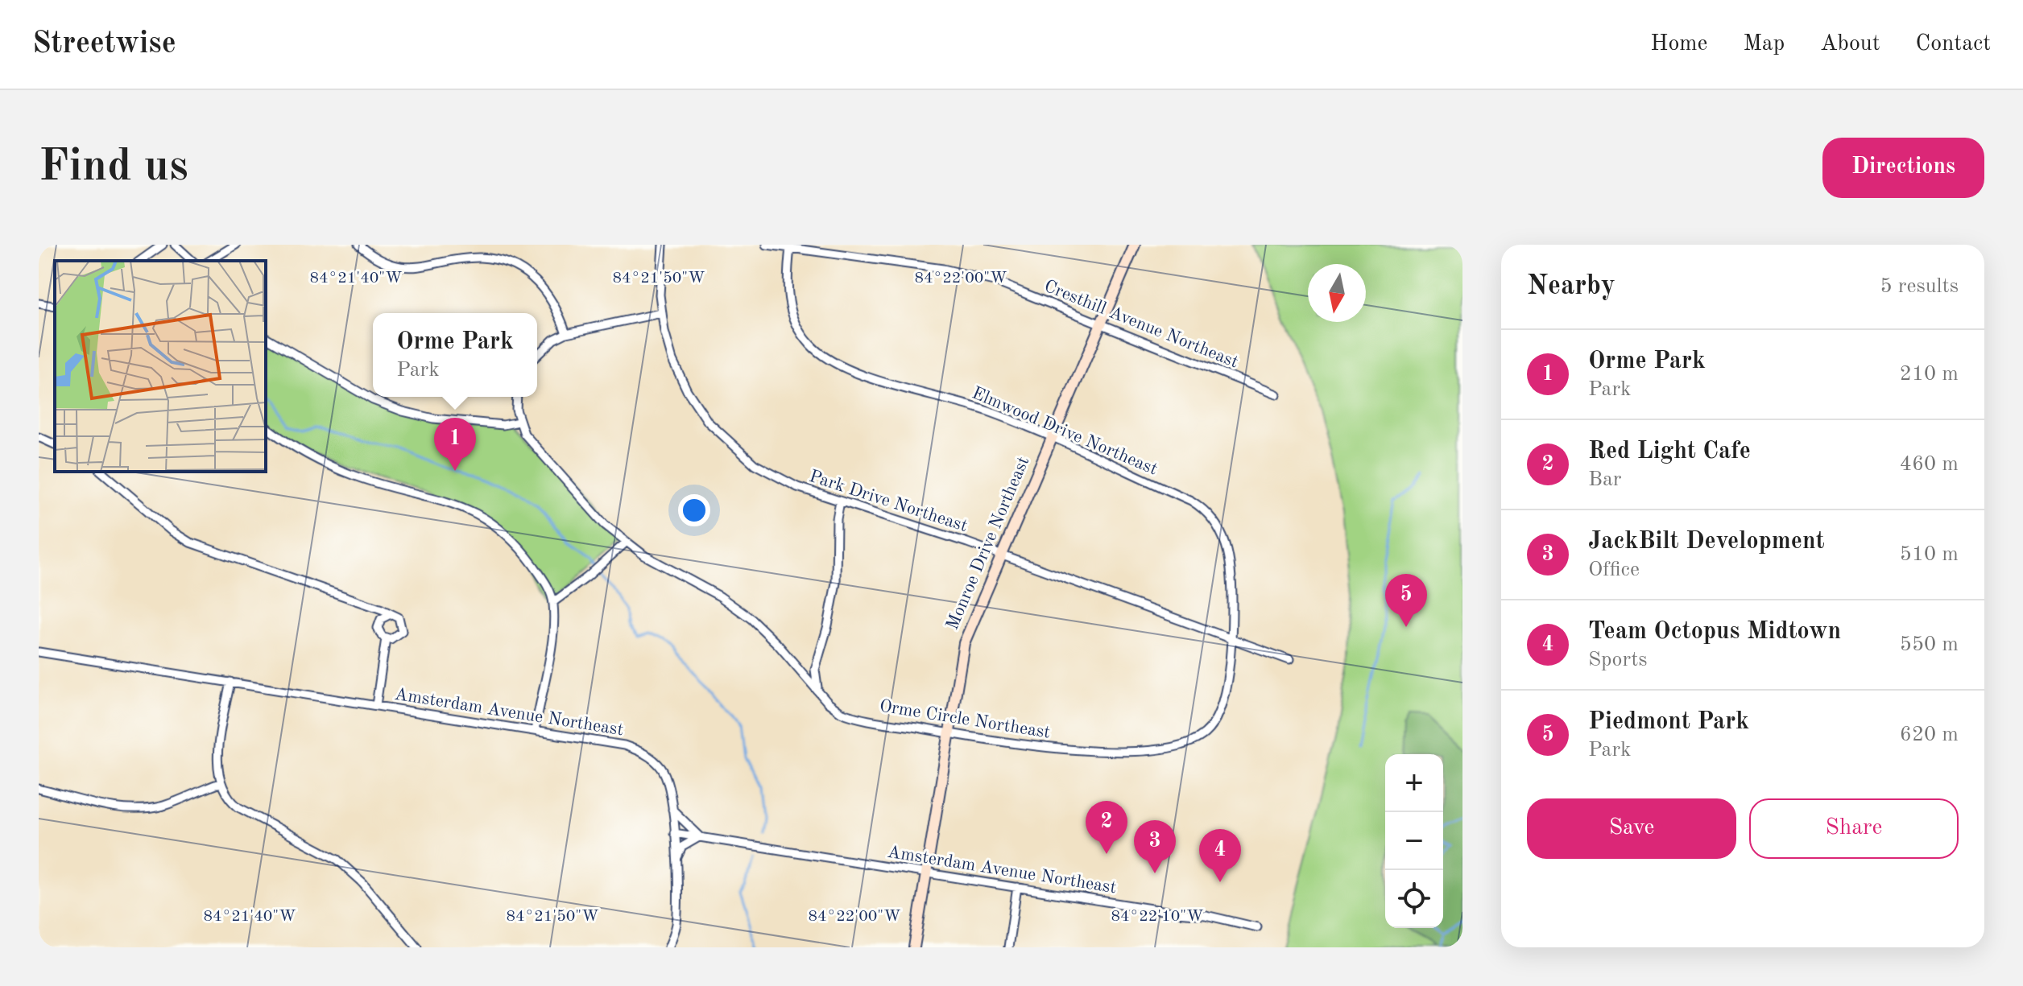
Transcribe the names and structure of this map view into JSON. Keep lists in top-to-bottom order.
{
  "streets": {
    "main road": ["Monroe Drive Northeast"],
    "street": [
      "Cresthill Avenue Northeast",
      "Elmwood Drive Northeast",
      "Park Drive Northeast",
      "Amsterdam Avenue Northeast",
      "Orme Circle Northeast"
    ]
  },
  "crossings": [
    ["Cresthill Avenue Northeast", "Elmwood Drive Northeast"],
    ["Cresthill Avenue Northeast", "Monroe Drive Northeast"],
    ["Elmwood Drive Northeast", "Park Drive Northeast"],
    ["Elmwood Drive Northeast", "Monroe Drive Northeast"],
    ["Elmwood Drive Northeast", "Orme Circle Northeast"],
    ["Park Drive Northeast", "Monroe Drive Northeast"],
    ["Park Drive Northeast", "Orme Circle Northeast"],
    ["Monroe Drive Northeast", "Amsterdam Avenue Northeast"],
    ["Monroe Drive Northeast", "Orme Circle Northeast"]
  ],
  "north": "bottom",
  "page": {
    "header": "Streetwise",
    "nav": [
      "Home",
      "Map",
      "About",
      "Contact"
    ],
    "buttons": [
      "Directions",
      ["Save", "Share"]
    ],
    "title": "Find us",
    "heading": ["Nearby", "5 results"],
    "popup": ["Orme Park", "Park"],
    "list": [
      {
        "mark": "1",
        "name": "Orme Park",
        "note": "Park",
        "value": "210 m"
      },
      {
        "mark": "2",
        "name": "Red Light Cafe",
        "note": "Bar",
        "value": "460 m"
      },
      {
        "mark": "3",
        "name": "JackBilt Development",
        "note": "Office",
        "value": "510 m"
      },
      {
        "mark": "4",
        "name": "Team Octopus Midtown",
        "note": "Sports",
        "value": "550 m"
      },
      {
        "mark": "5",
        "name": "Piedmont Park",
        "note": "Park",
        "value": "620 m"
      }
    ],
    "pins": [
      "1",
      "5",
      "2",
      "3",
      "4"
    ],
    "map_buttons": ["+", "−"]
  },
  "coordinates": [
    "84°21'40\"W",
    "84°21'50\"W",
    "84°22'00\"W",
    "84°22'10\"W"
  ]
}
